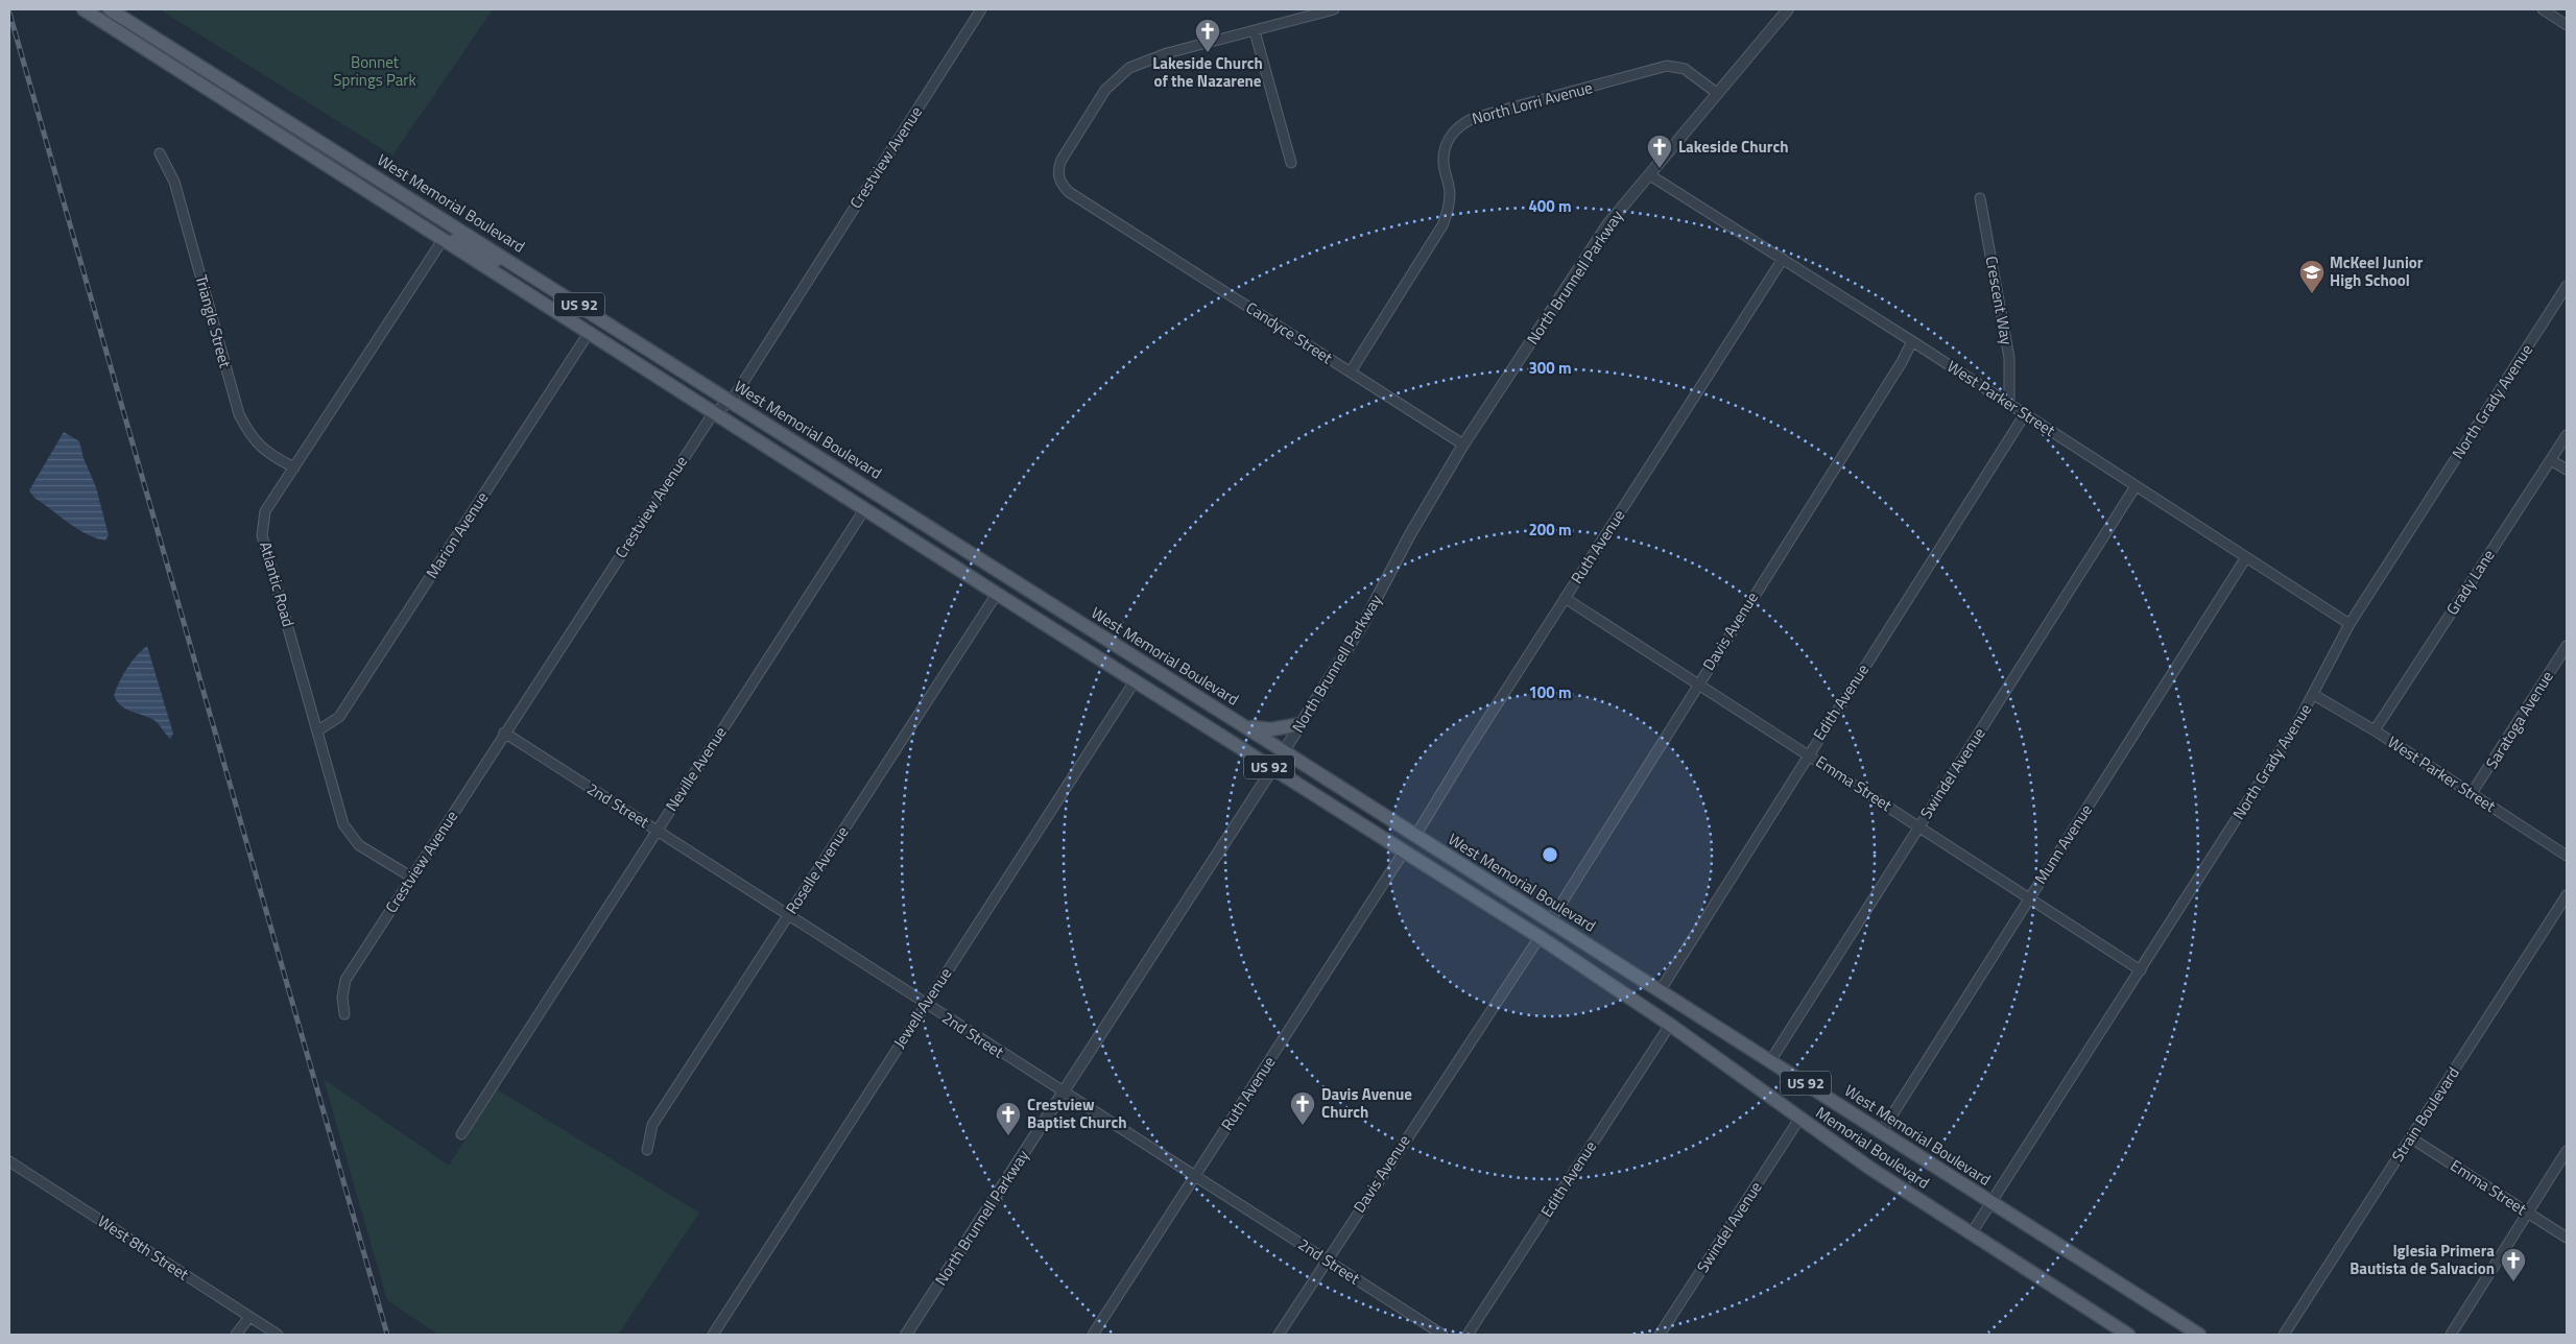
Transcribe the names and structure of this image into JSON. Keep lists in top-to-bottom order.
{
  "streets": {
    "main road": ["West Memorial Boulevard", "US 92", "Memorial Boulevard"],
    "street": [
      "North Lorri Avenue",
      "Crestview Avenue",
      "North Brunnell Parkway",
      "Crescent Way",
      "Triangle Street",
      "Candyce Street",
      "West Parker Street",
      "North Grady Avenue",
      "Marion Avenue",
      "Ruth Avenue",
      "Grady Lane",
      "Atlantic Road",
      "Davis Avenue",
      "Edith Avenue",
      "Saratoga Avenue",
      "Neville Avenue",
      "Swindel Avenue",
      "Emma Street",
      "2nd Street",
      "Munn Avenue",
      "Roselle Avenue",
      "Jewell Avenue",
      "Strain Boulevard",
      "West 8th Street"
    ]
  },
  "crossings": [
    ["North Lorri Avenue", "North Brunnell Parkway"],
    ["North Lorri Avenue", "Candyce Street"],
    ["Crestview Avenue", "West Memorial Boulevard"],
    ["Crestview Avenue", "US 92"],
    ["Crestview Avenue", "Atlantic Road"],
    ["Crestview Avenue", "2nd Street"],
    ["West Memorial Boulevard", "North Brunnell Parkway"],
    ["West Memorial Boulevard", "North Grady Avenue"],
    ["West Memorial Boulevard", "Ruth Avenue"],
    ["West Memorial Boulevard", "Davis Avenue"],
    ["West Memorial Boulevard", "Edith Avenue"],
    ["West Memorial Boulevard", "Swindel Avenue"],
    ["West Memorial Boulevard", "Munn Avenue"],
    ["North Brunnell Parkway", "US 92"],
    ["North Brunnell Parkway", "Candyce Street"],
    ["North Brunnell Parkway", "West Parker Street"],
    ["North Brunnell Parkway", "2nd Street"],
    ["Crescent Way", "West Parker Street"],
    ["US 92", "Marion Avenue"],
    ["US 92", "Ruth Avenue"],
    ["US 92", "Atlantic Road"],
    ["US 92", "Davis Avenue"],
    ["US 92", "Neville Avenue"],
    ["US 92", "Roselle Avenue"],
    ["US 92", "Jewell Avenue"],
    ["US 92", "Memorial Boulevard"],
    ["Triangle Street", "Atlantic Road"],
    ["West Parker Street", "North Grady Avenue"],
    ["West Parker Street", "Ruth Avenue"],
    ["West Parker Street", "Grady Lane"],
    ["West Parker Street", "Davis Avenue"],
    ["West Parker Street", "Edith Avenue"],
    ["West Parker Street", "Saratoga Avenue"],
    ["West Parker Street", "Swindel Avenue"],
    ["West Parker Street", "Munn Avenue"],
    ["North Grady Avenue", "Emma Street"],
    ["North Grady Avenue", "Memorial Boulevard"],
    ["Marion Avenue", "Atlantic Road"],
    ["Ruth Avenue", "Emma Street"],
    ["Ruth Avenue", "2nd Street"],
    ["Davis Avenue", "Emma Street"],
    ["Davis Avenue", "2nd Street"],
    ["Davis Avenue", "Memorial Boulevard"],
    ["Edith Avenue", "Emma Street"],
    ["Edith Avenue", "Memorial Boulevard"],
    ["Neville Avenue", "2nd Street"],
    ["Swindel Avenue", "Emma Street"],
    ["Swindel Avenue", "Memorial Boulevard"],
    ["Emma Street", "Munn Avenue"],
    ["Emma Street", "Strain Boulevard"],
    ["2nd Street", "Roselle Avenue"],
    ["2nd Street", "Jewell Avenue"]
  ],
  "parks": ["Bonnet Springs Park"],
  "places": {
    "church": [
      "Lakeside Church of the Nazarene",
      "Lakeside Church",
      "Davis Avenue Church",
      "Crestview Baptist Church",
      "Iglesia Primera Bautista de Salvacion"
    ],
    "school or university": ["McKeel Junior High School"]
  },
  "rings": [
    "400 m",
    "300 m",
    "200 m",
    "100 m"
  ]
}
